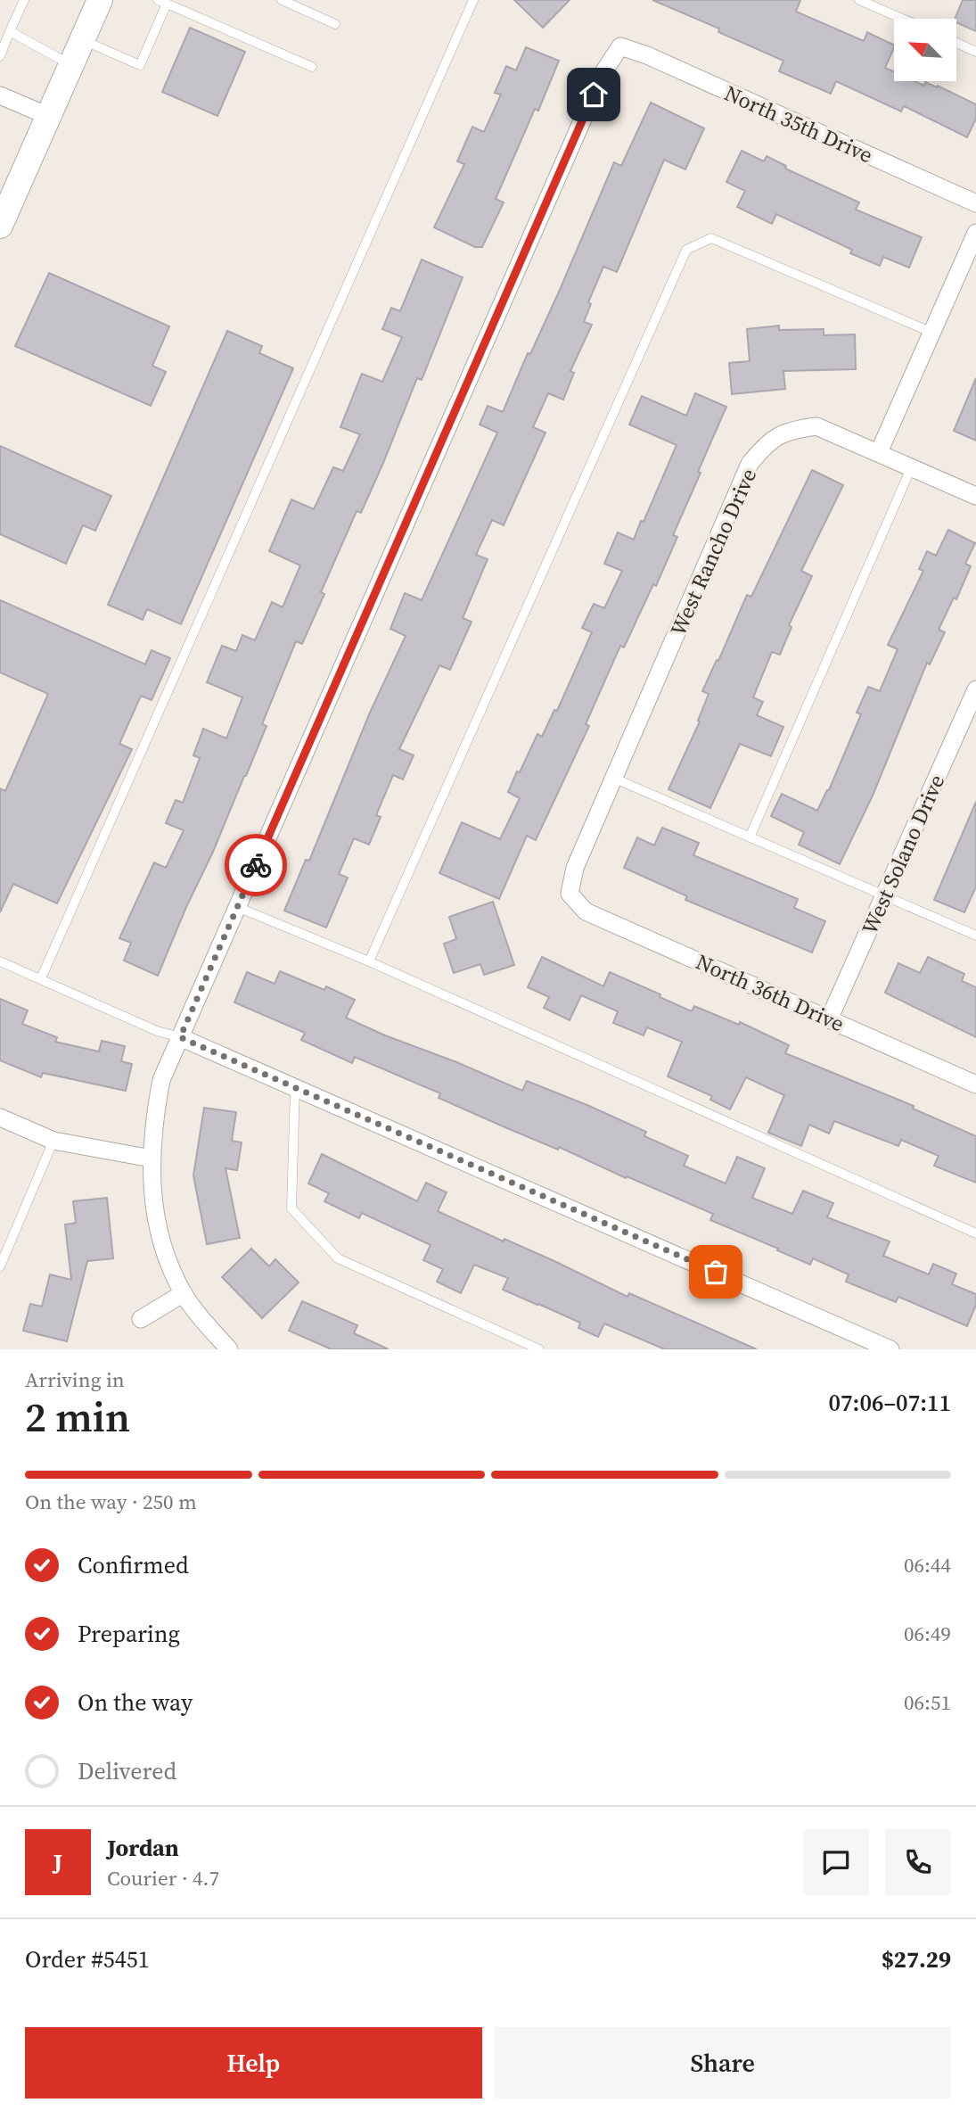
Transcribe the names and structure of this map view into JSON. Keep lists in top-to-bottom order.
{
  "streets": {
    "street": [
      "North 35th Drive",
      "West Rancho Drive",
      "West Solano Drive",
      "North 36th Drive"
    ]
  },
  "crossings": [
    ["West Rancho Drive", "North 36th Drive"],
    ["West Solano Drive", "North 36th Drive"]
  ],
  "north": "top left",
  "page": {
    "heading": ["2 min", "Arriving in", "07:06–07:11"],
    "panel": [
      "Jordan",
      "Courier · 4.7",
      "Order #5451",
      "$27.29"
    ],
    "bar": "On the way · 250 m",
    "list": [
      ["Confirmed", "06:44"],
      ["Preparing", "06:49"],
      ["On the way", "06:51"],
      "Delivered"
    ],
    "round": "J",
    "buttons": ["Help", "Share"]
  }
}
